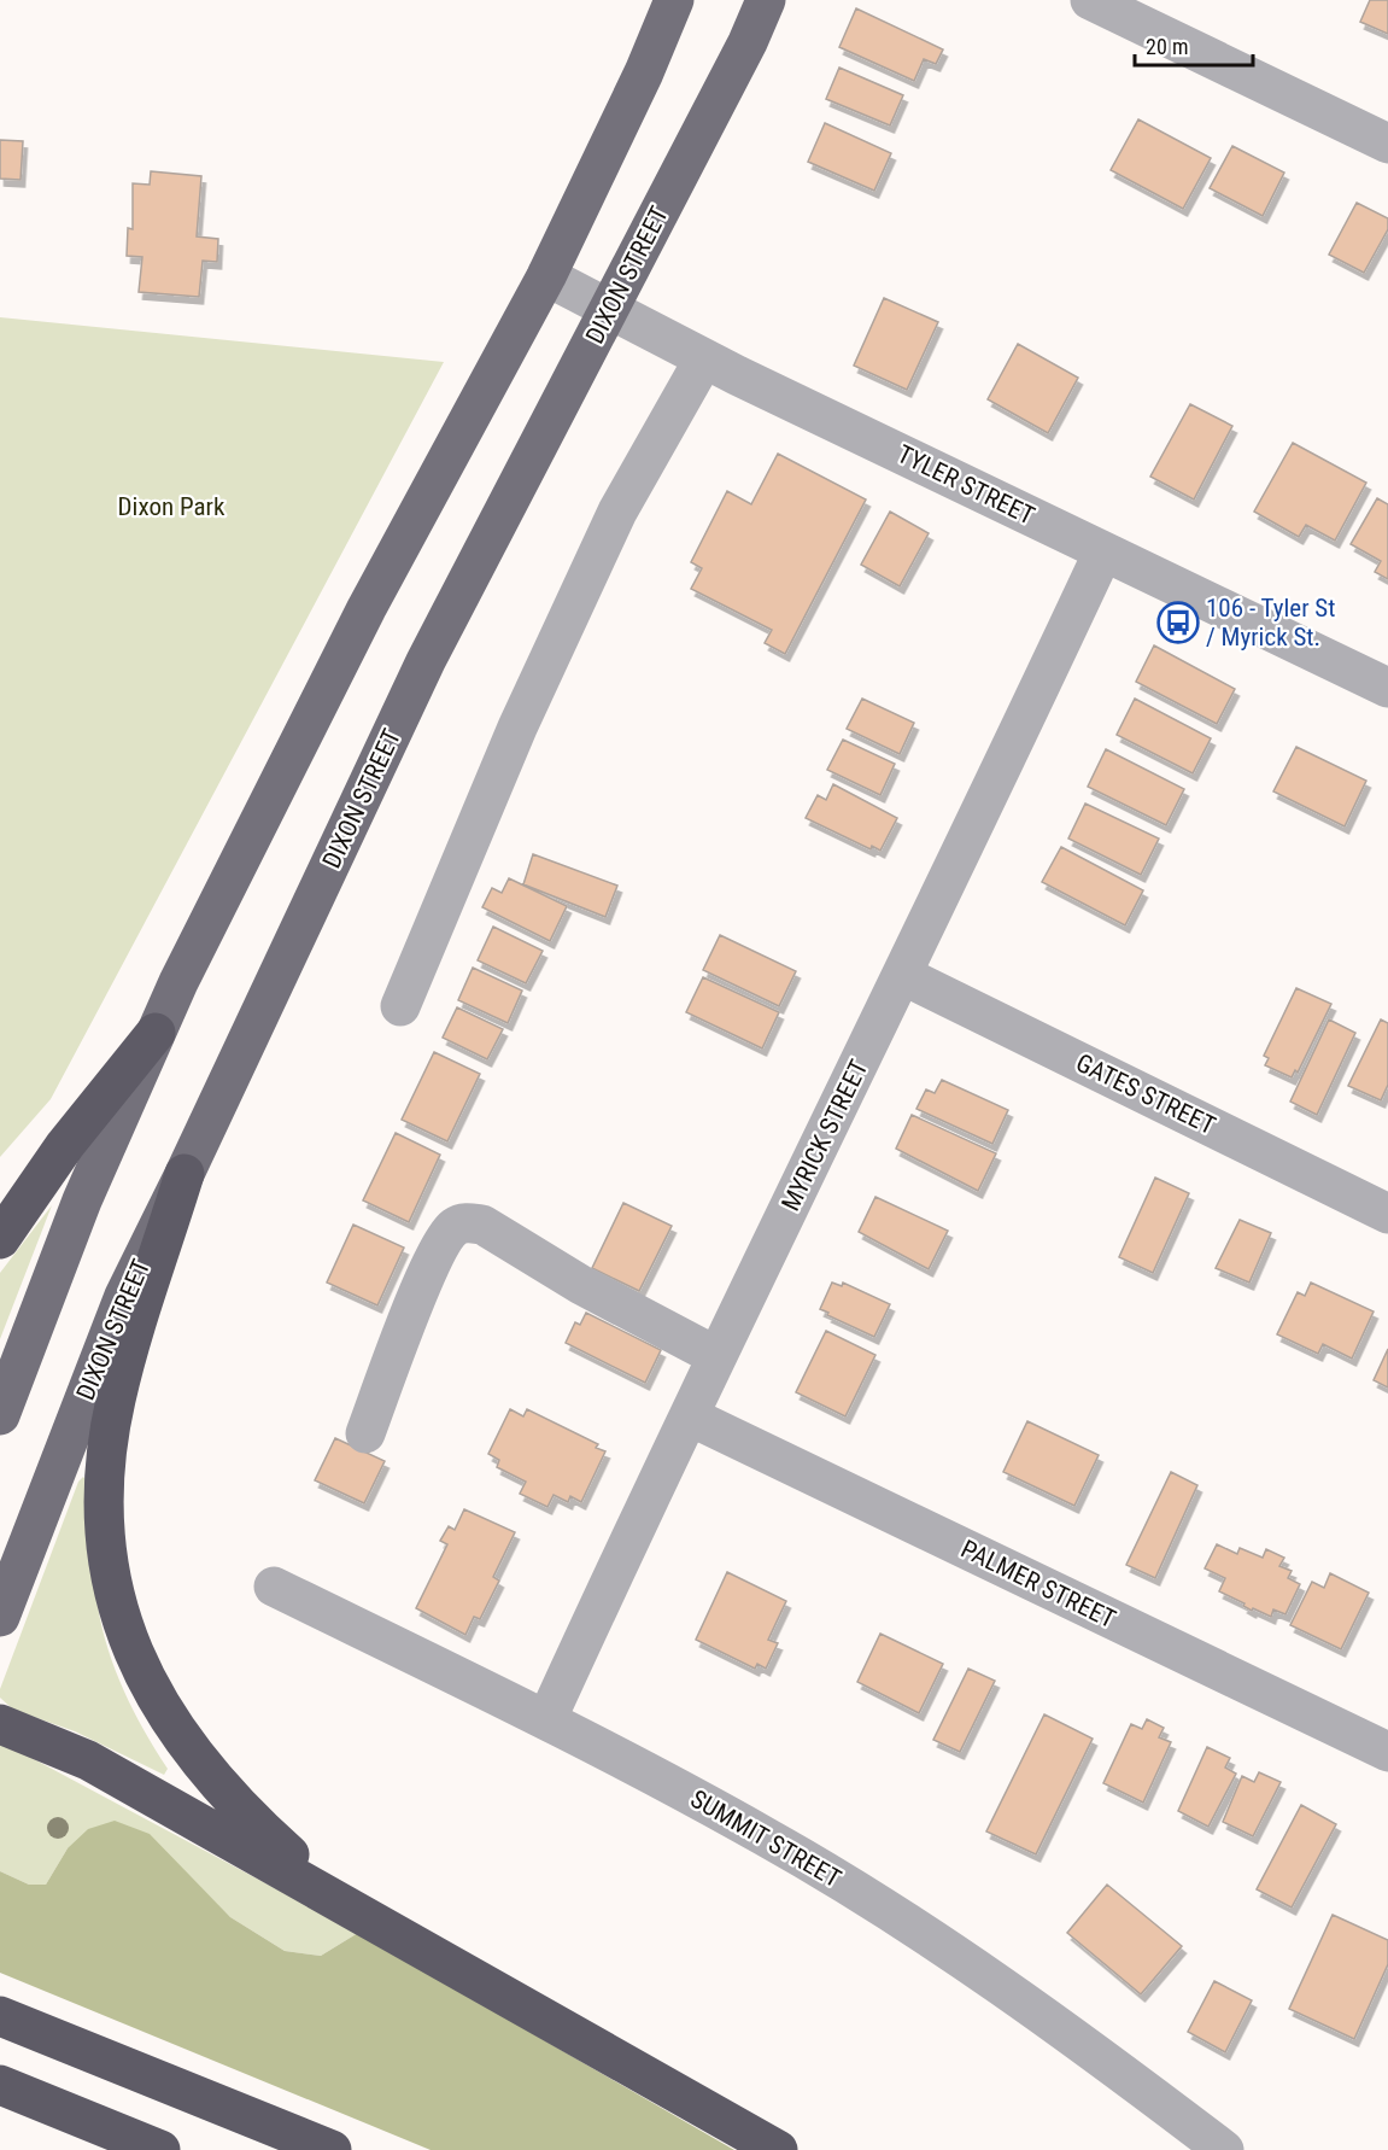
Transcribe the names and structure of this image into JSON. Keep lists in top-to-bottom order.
{
  "streets": {
    "main road": ["DIXON STREET"],
    "street": [
      "TYLER STREET",
      "GATES STREET",
      "MYRICK STREET",
      "PALMER STREET",
      "SUMMIT STREET"
    ]
  },
  "crossings": [
    ["DIXON STREET", "TYLER STREET"],
    ["TYLER STREET", "MYRICK STREET"],
    ["GATES STREET", "MYRICK STREET"],
    ["MYRICK STREET", "PALMER STREET"],
    ["MYRICK STREET", "SUMMIT STREET"]
  ],
  "parks": ["Dixon Park"],
  "places": {
    "bus stop": ["106 - Tyler St / Myrick St."]
  },
  "scale_bar": "20 m"
}
